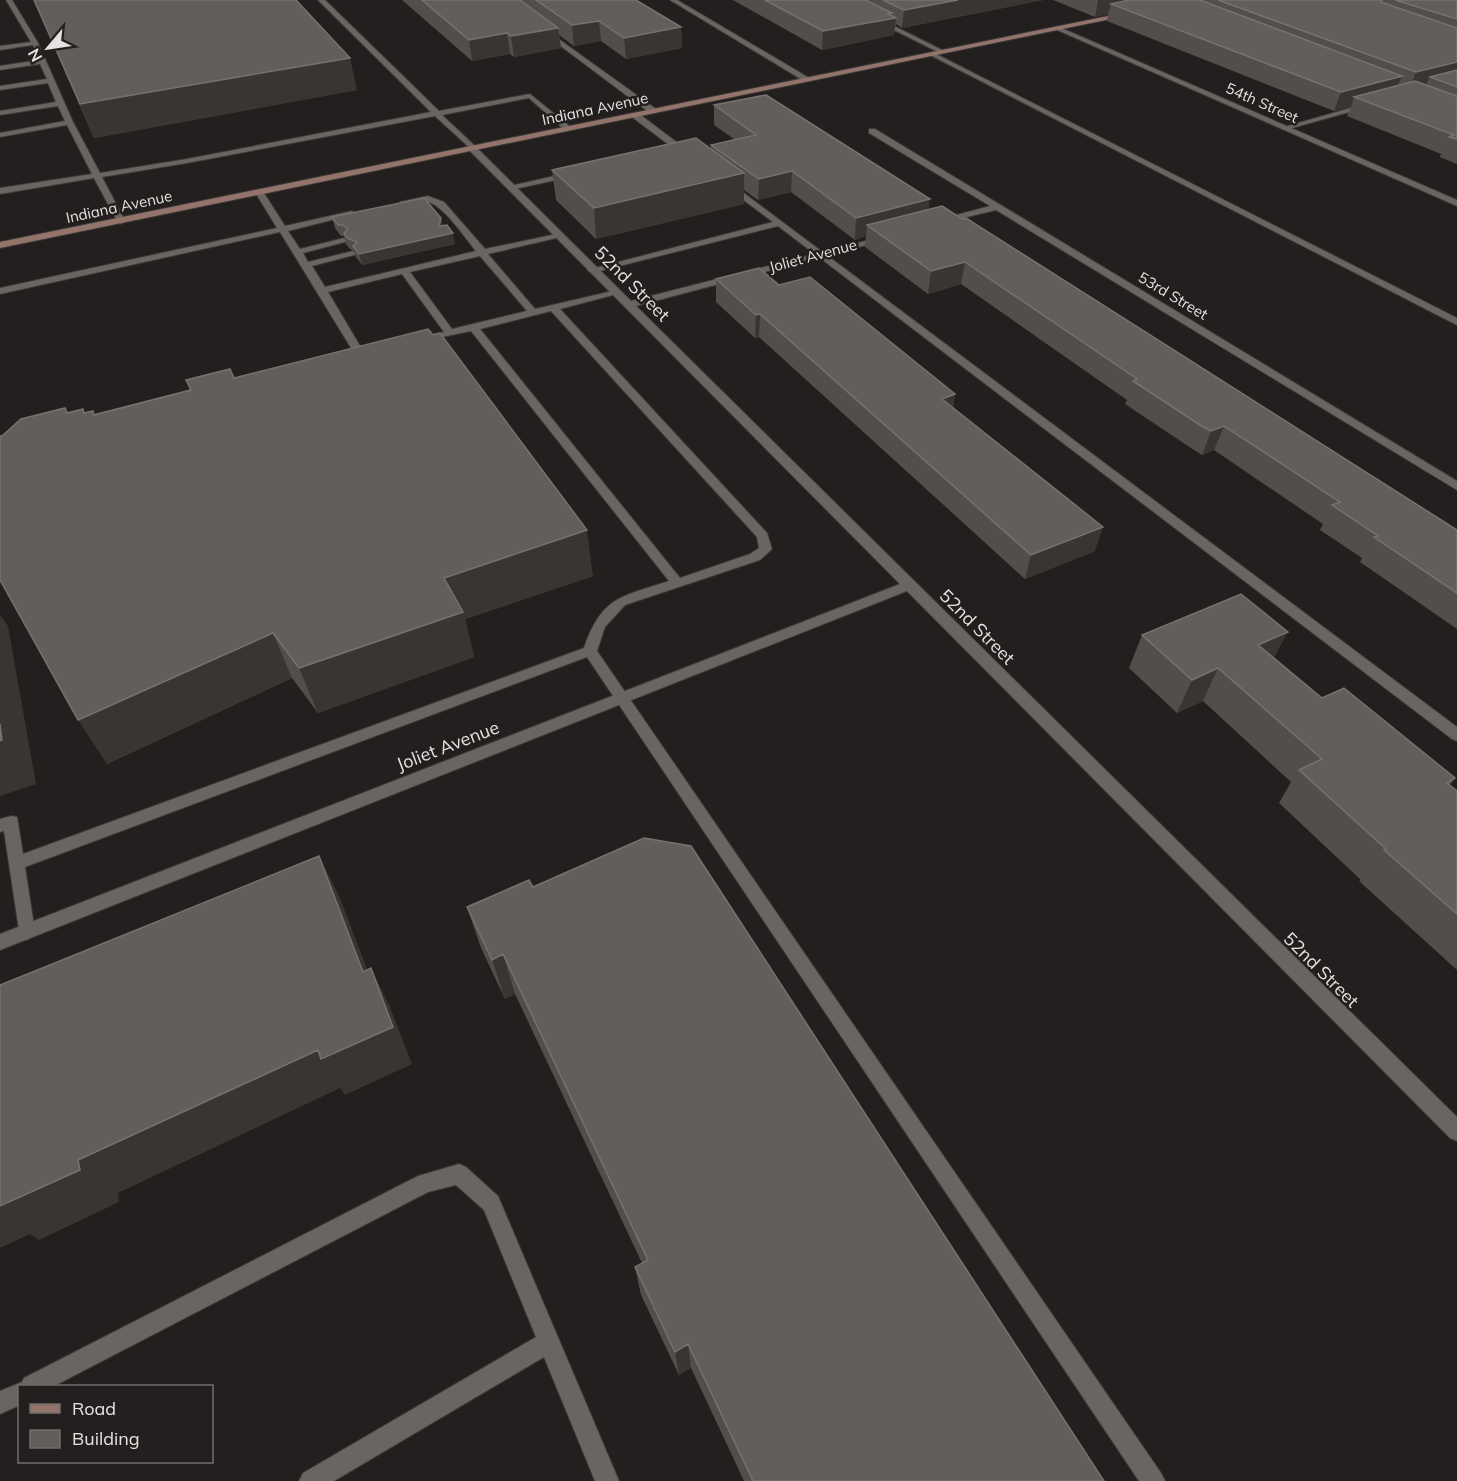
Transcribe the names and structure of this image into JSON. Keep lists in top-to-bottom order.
{
  "streets": {
    "main road": ["Indiana Avenue"],
    "street": [
      "54th Street",
      "Joliet Avenue",
      "52nd Street",
      "53rd Street"
    ]
  },
  "crossings": [
    ["54th Street", "Indiana Avenue"],
    ["Indiana Avenue", "52nd Street"],
    ["Joliet Avenue", "52nd Street"]
  ],
  "legend": ["Road", "Building"],
  "north": "bottom left"
}
